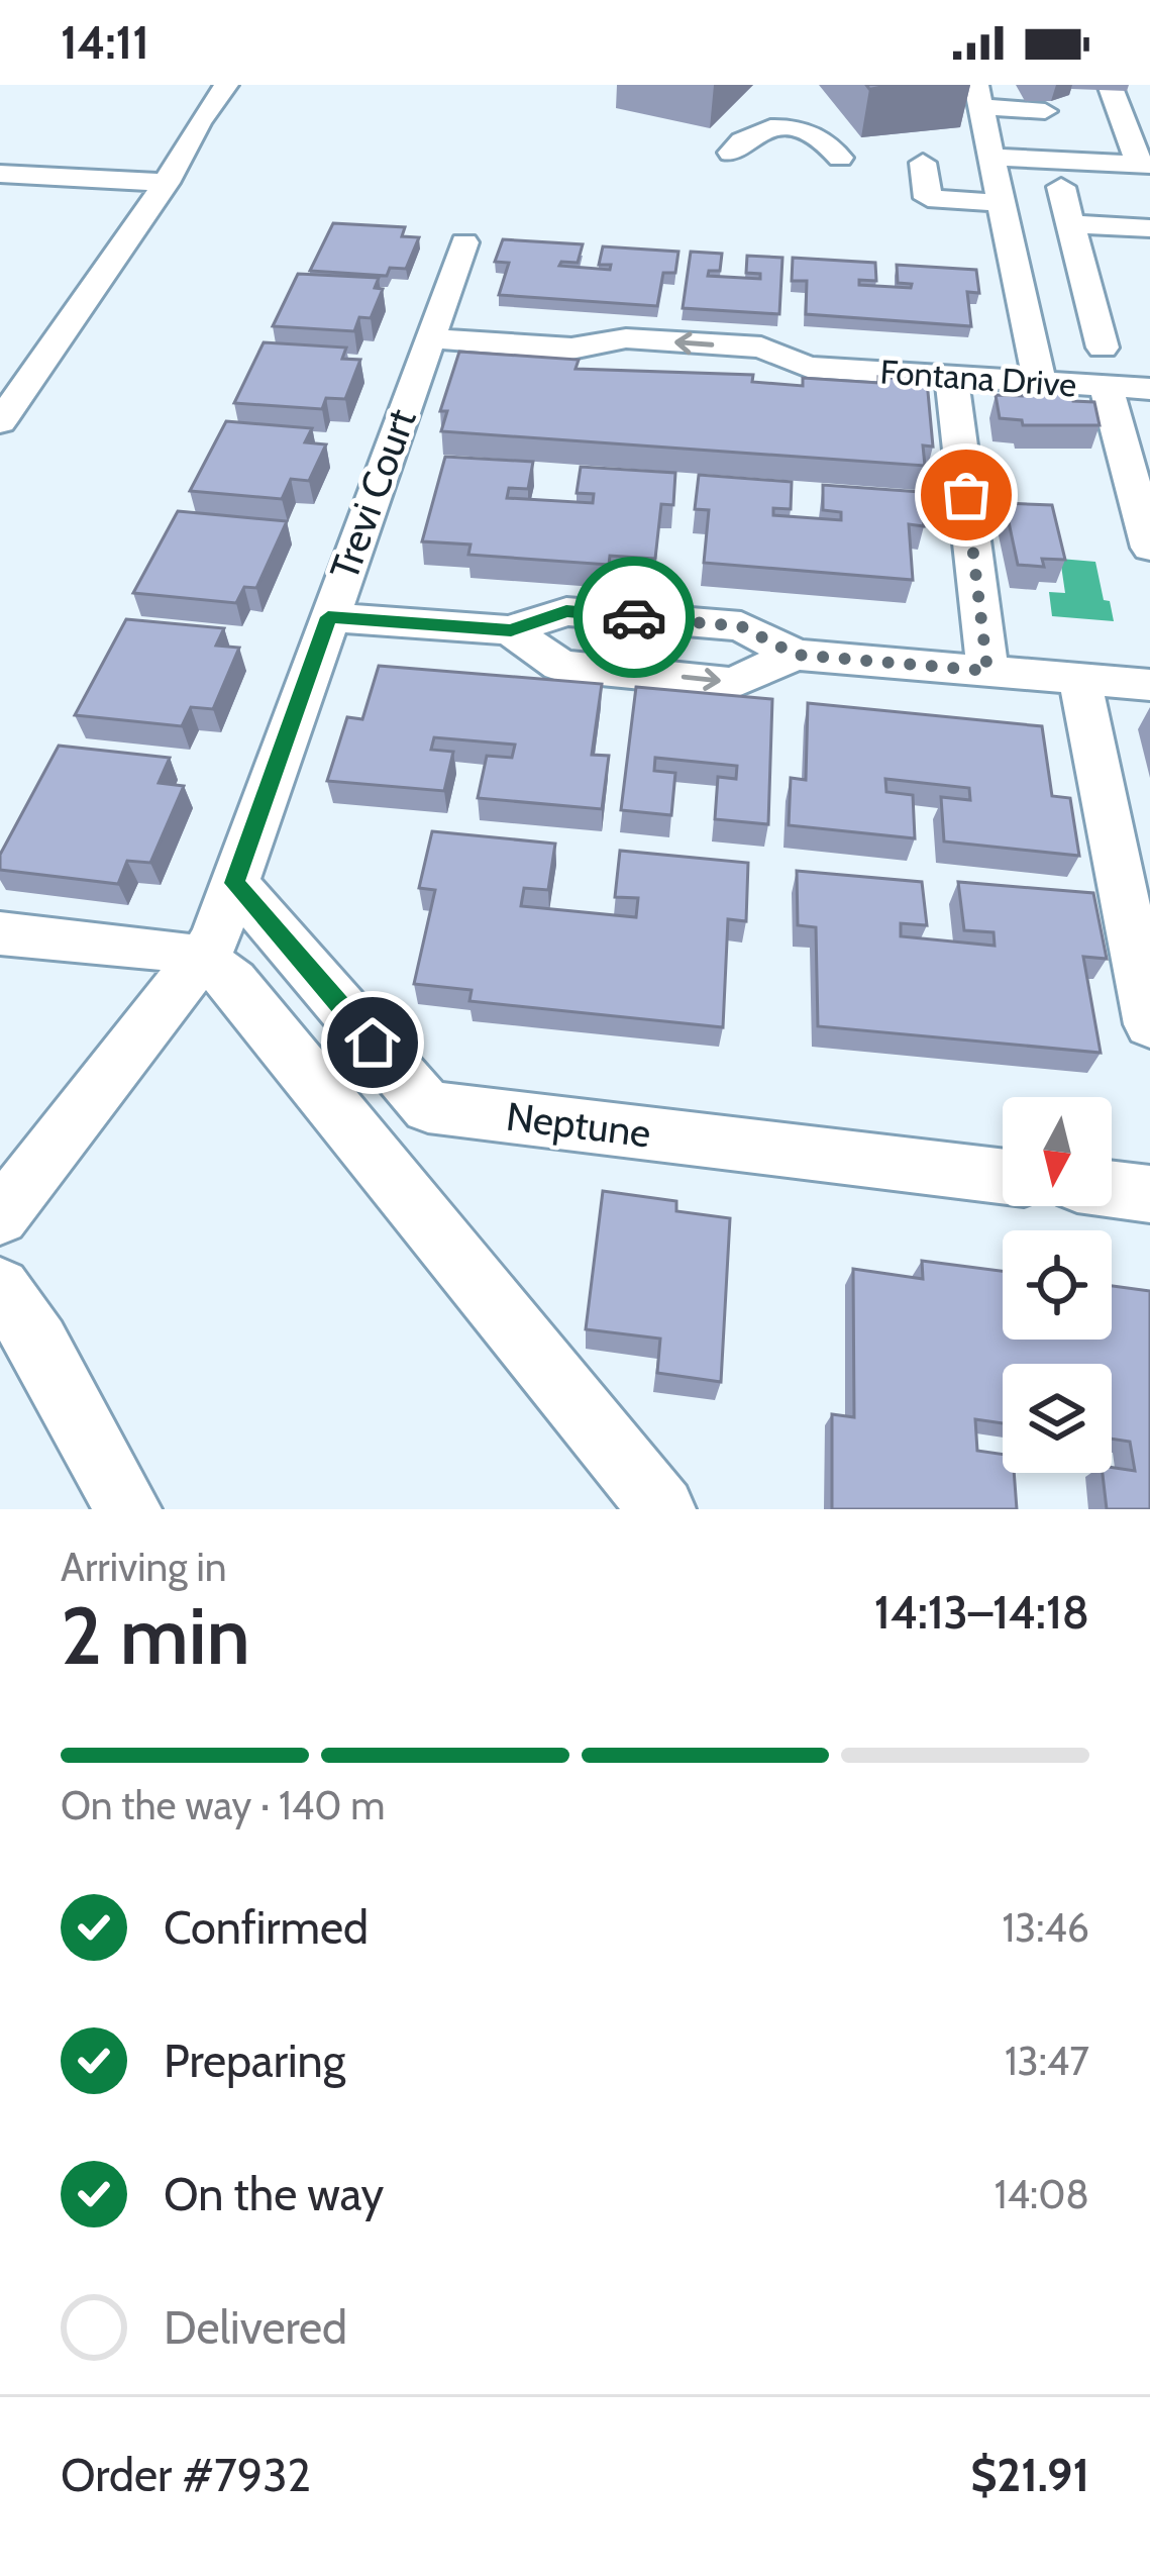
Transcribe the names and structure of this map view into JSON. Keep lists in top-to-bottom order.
{
  "streets": {
    "street": ["Fontana Drive", "Trevi Court", "Neptune"]
  },
  "crossings": [
    ["Fontana Drive", "Trevi Court"],
    ["Trevi Court", "Neptune"]
  ],
  "north": "bottom",
  "page": {
    "status": "14:11",
    "heading": ["2 min", "Arriving in", "14:13–14:18"],
    "panel": ["Order #7932", "$21.91"],
    "bar": "On the way · 140 m",
    "list": [
      ["Confirmed", "13:46"],
      ["Preparing", "13:47"],
      ["On the way", "14:08"],
      "Delivered"
    ]
  }
}
